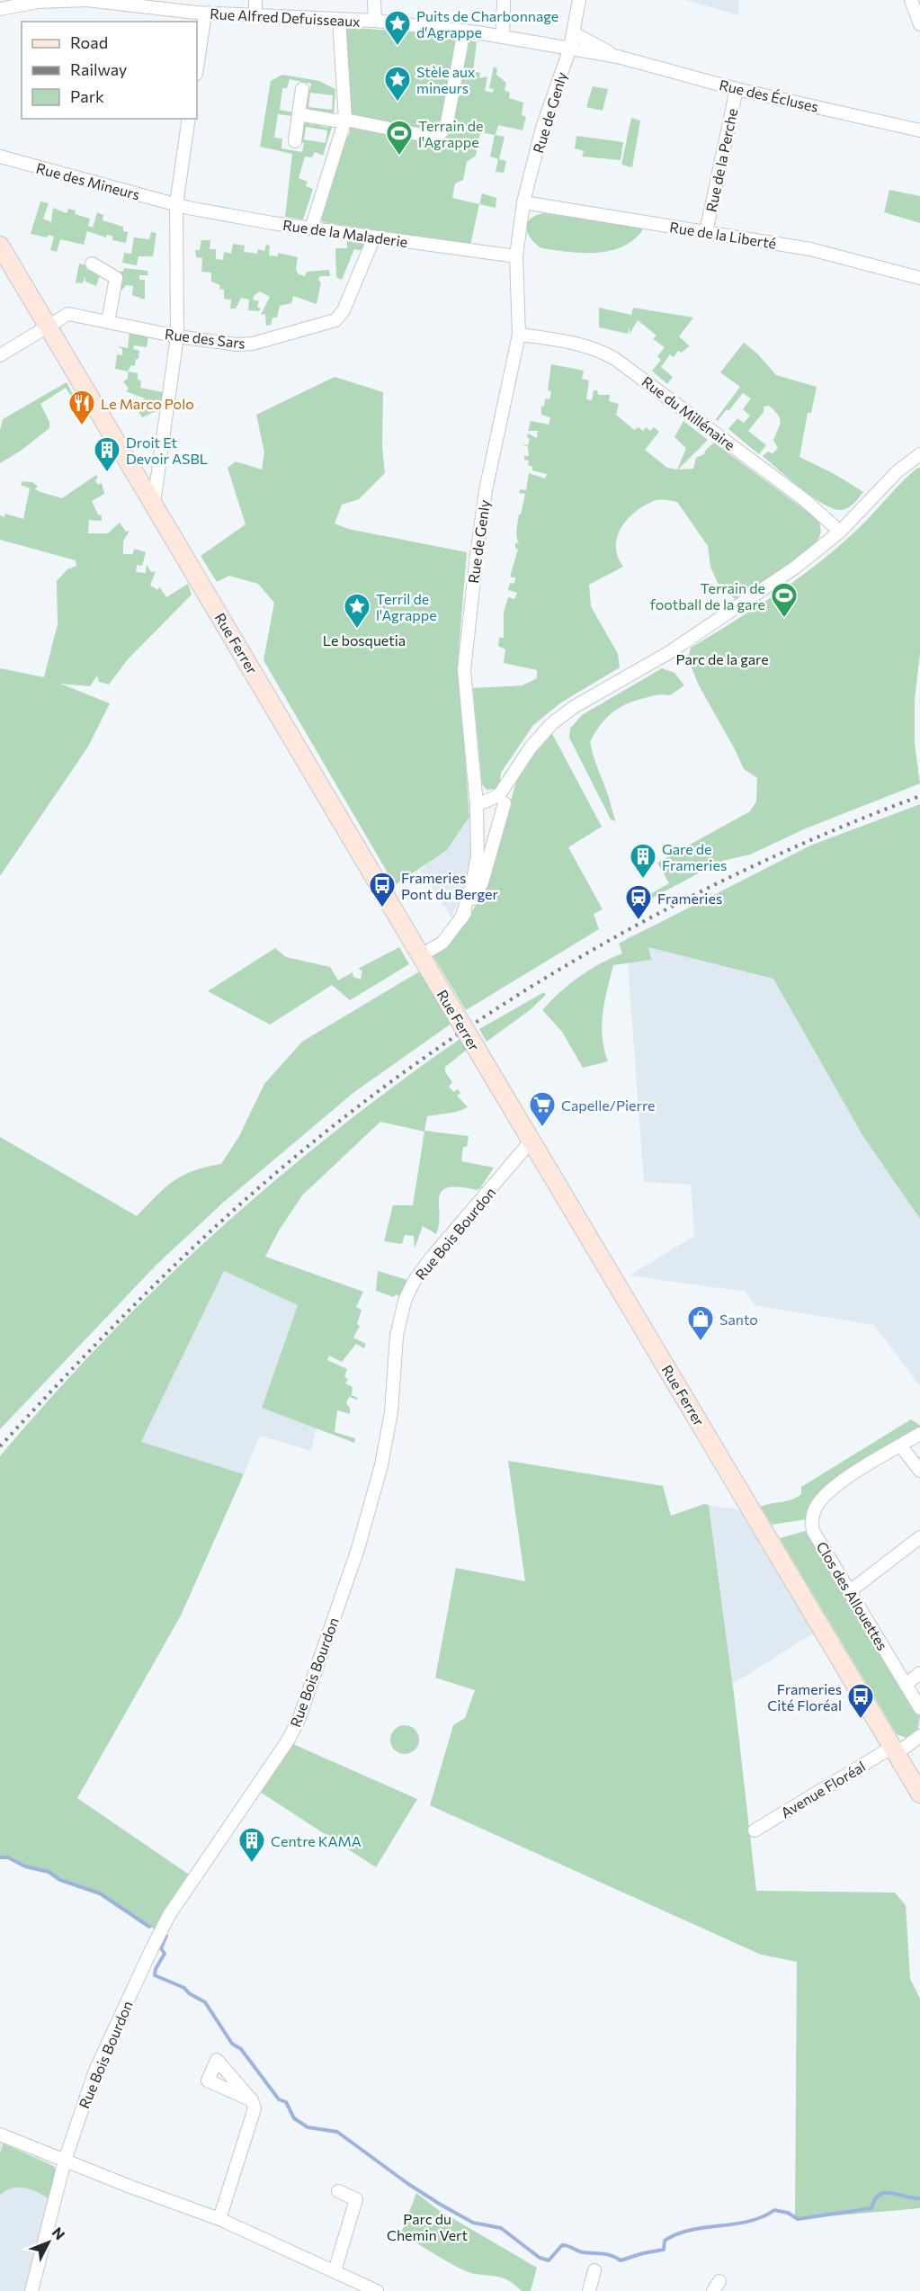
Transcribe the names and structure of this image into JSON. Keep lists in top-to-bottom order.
{
  "streets": {
    "main road": ["Rue Ferrer"],
    "street": [
      "Rue Alfred Defuisseaux",
      "Rue des Écluses",
      "Rue de Genly",
      "Rue de la Perche",
      "Rue des Mineurs",
      "Rue de la Maladerie",
      "Rue de la Liberté",
      "Rue des Sars",
      "Rue du Millénaire",
      "Rue Bois Bourdon",
      "Clos des Allouettes",
      "Avenue Floréal"
    ]
  },
  "crossings": [
    ["Rue Alfred Defuisseaux", "Rue des Écluses"],
    ["Rue Alfred Defuisseaux", "Rue de Genly"],
    ["Rue des Écluses", "Rue de la Perche"],
    ["Rue de Genly", "Rue de la Maladerie"],
    ["Rue de Genly", "Rue de la Liberté"],
    ["Rue de Genly", "Rue du Millénaire"],
    ["Rue de la Perche", "Rue de la Liberté"],
    ["Rue des Mineurs", "Rue de la Maladerie"],
    ["Rue de la Maladerie", "Rue des Sars"],
    ["Rue des Sars", "Rue Ferrer"],
    ["Rue Ferrer", "Rue Bois Bourdon"],
    ["Rue Ferrer", "Avenue Floréal"]
  ],
  "parks": ["Le bosquetia", "Parc de la gare", "Parc du Chemin Vert"],
  "places": {
    "place": ["Puits de Charbonnage d'Agrappe", "Stèle aux mineurs", "Terril de l'Agrappe"],
    "sports": ["Terrain de l'Agrappe", "Terrain de football de la gare"],
    "restaurant": ["Le Marco Polo"],
    "building": ["Droit Et Devoir ASBL", "Gare de Frameries", "Centre KAMA"],
    "bus stop": ["Frameries Pont du Berger", "Frameries Cité Floréal"],
    "station": ["Frameries"],
    "supermarket": ["Capelle/Pierre"],
    "shop": ["Santo"]
  },
  "legend": ["Road", "Railway", "Park"],
  "north": "top right"
}
